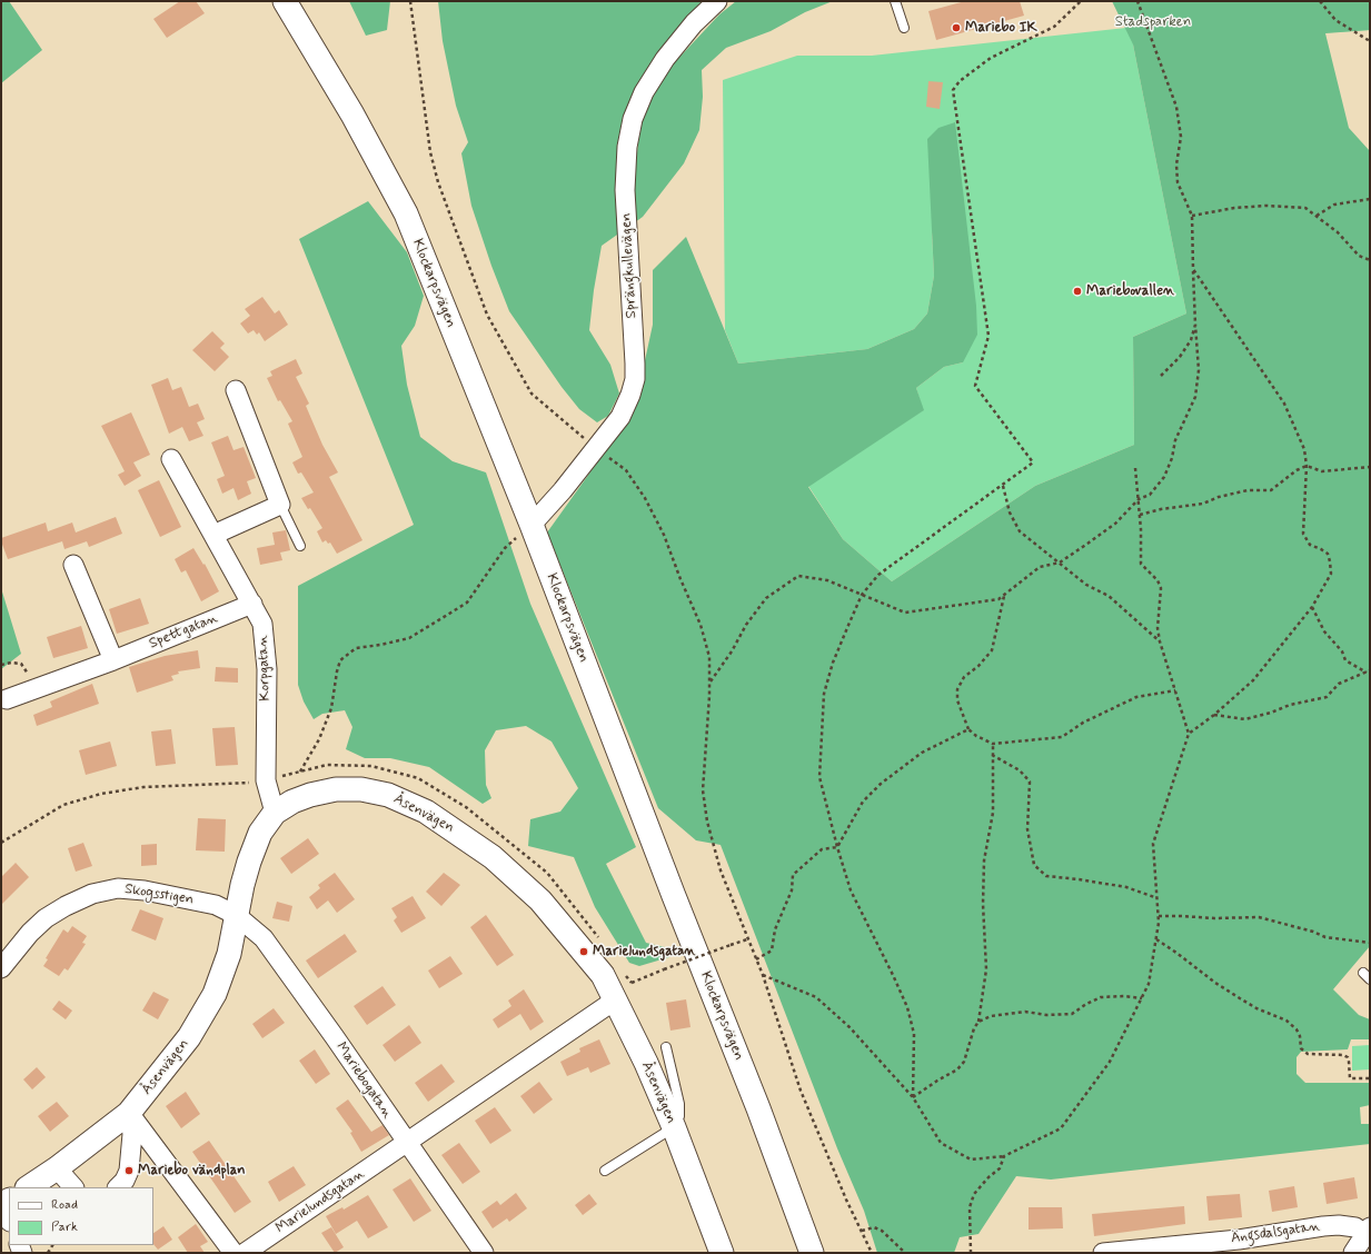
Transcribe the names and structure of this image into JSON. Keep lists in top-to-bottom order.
{
  "streets": {
    "street": [
      "Sprängkullevägen",
      "Klockarpsvägen",
      "Spettgatan",
      "Korpgatan",
      "Åsenvägen",
      "Skogsstigen",
      "Mariebogatan",
      "Marielundsgatan",
      "Ängsdalsgatan"
    ]
  },
  "crossings": [
    ["Sprängkullevägen", "Klockarpsvägen"],
    ["Spettgatan", "Korpgatan"],
    ["Korpgatan", "Åsenvägen"],
    ["Åsenvägen", "Skogsstigen"],
    ["Åsenvägen", "Mariebogatan"],
    ["Åsenvägen", "Marielundsgatan"],
    ["Skogsstigen", "Mariebogatan"],
    ["Mariebogatan", "Marielundsgatan"]
  ],
  "parks": ["Stadsparken"],
  "places": [
    "Mariebo IK",
    "Mariebovallen",
    "Marielundsgatan",
    "Mariebo vändplan"
  ],
  "legend": ["Road", "Park"]
}
